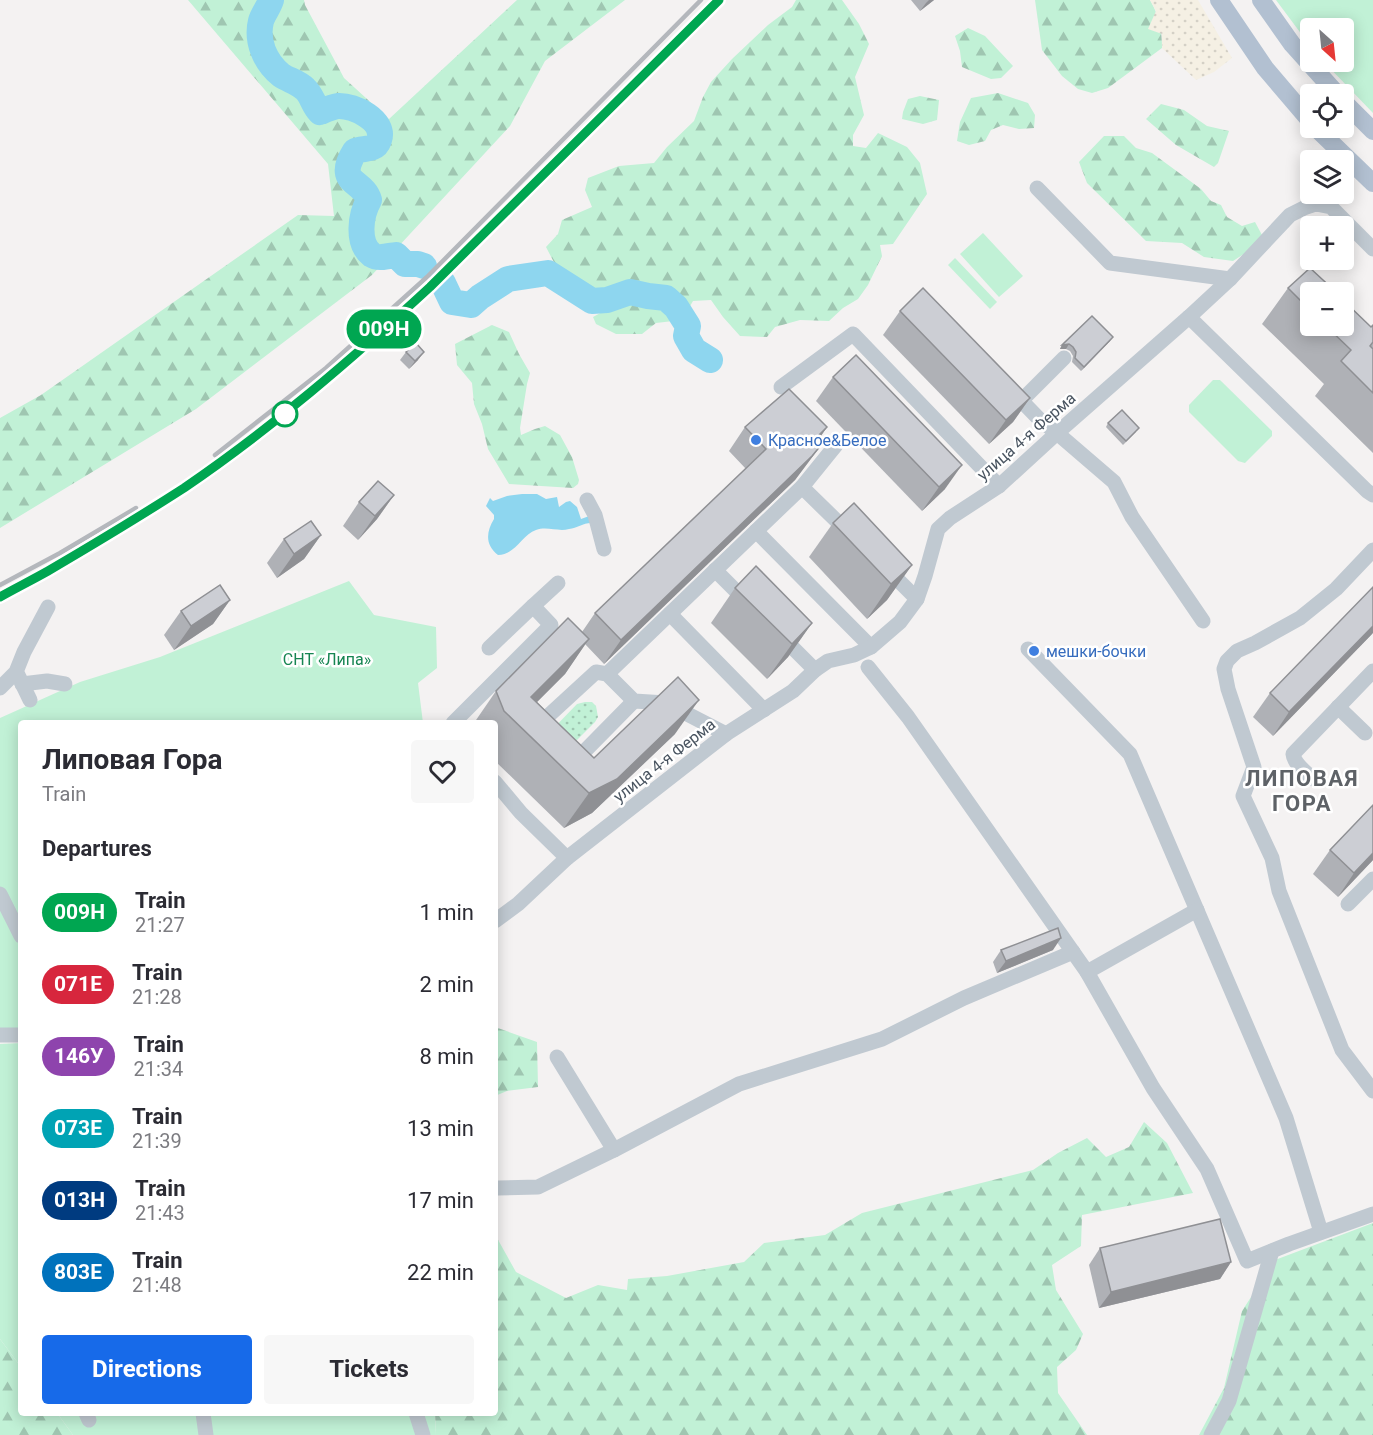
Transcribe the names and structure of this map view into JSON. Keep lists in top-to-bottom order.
{
  "streets": {
    "street": ["улица 4-я Ферма"]
  },
  "districts": ["ЛИПОВАЯ ГОРА"],
  "parks": ["СНТ «Липа»"],
  "places": ["Красное&Белое", "мешки-бочки"],
  "north": "bottom right",
  "page": {
    "on_map": "009Н",
    "map_buttons": ["+", "−"],
    "heading": [
      ["Липовая Гора", "Train"],
      "Departures"
    ],
    "list": [
      {
        "mark": "009Н",
        "name": "Train",
        "note": "21:27",
        "value": "1 min"
      },
      {
        "mark": "071Е",
        "name": "Train",
        "note": "21:28",
        "value": "2 min"
      },
      {
        "mark": "146У",
        "name": "Train",
        "note": "21:34",
        "value": "8 min"
      },
      {
        "mark": "073Е",
        "name": "Train",
        "note": "21:39",
        "value": "13 min"
      },
      {
        "mark": "013Н",
        "name": "Train",
        "note": "21:43",
        "value": "17 min"
      },
      {
        "mark": "803Е",
        "name": "Train",
        "note": "21:48",
        "value": "22 min"
      }
    ],
    "buttons": ["Directions", "Tickets"]
  }
}
